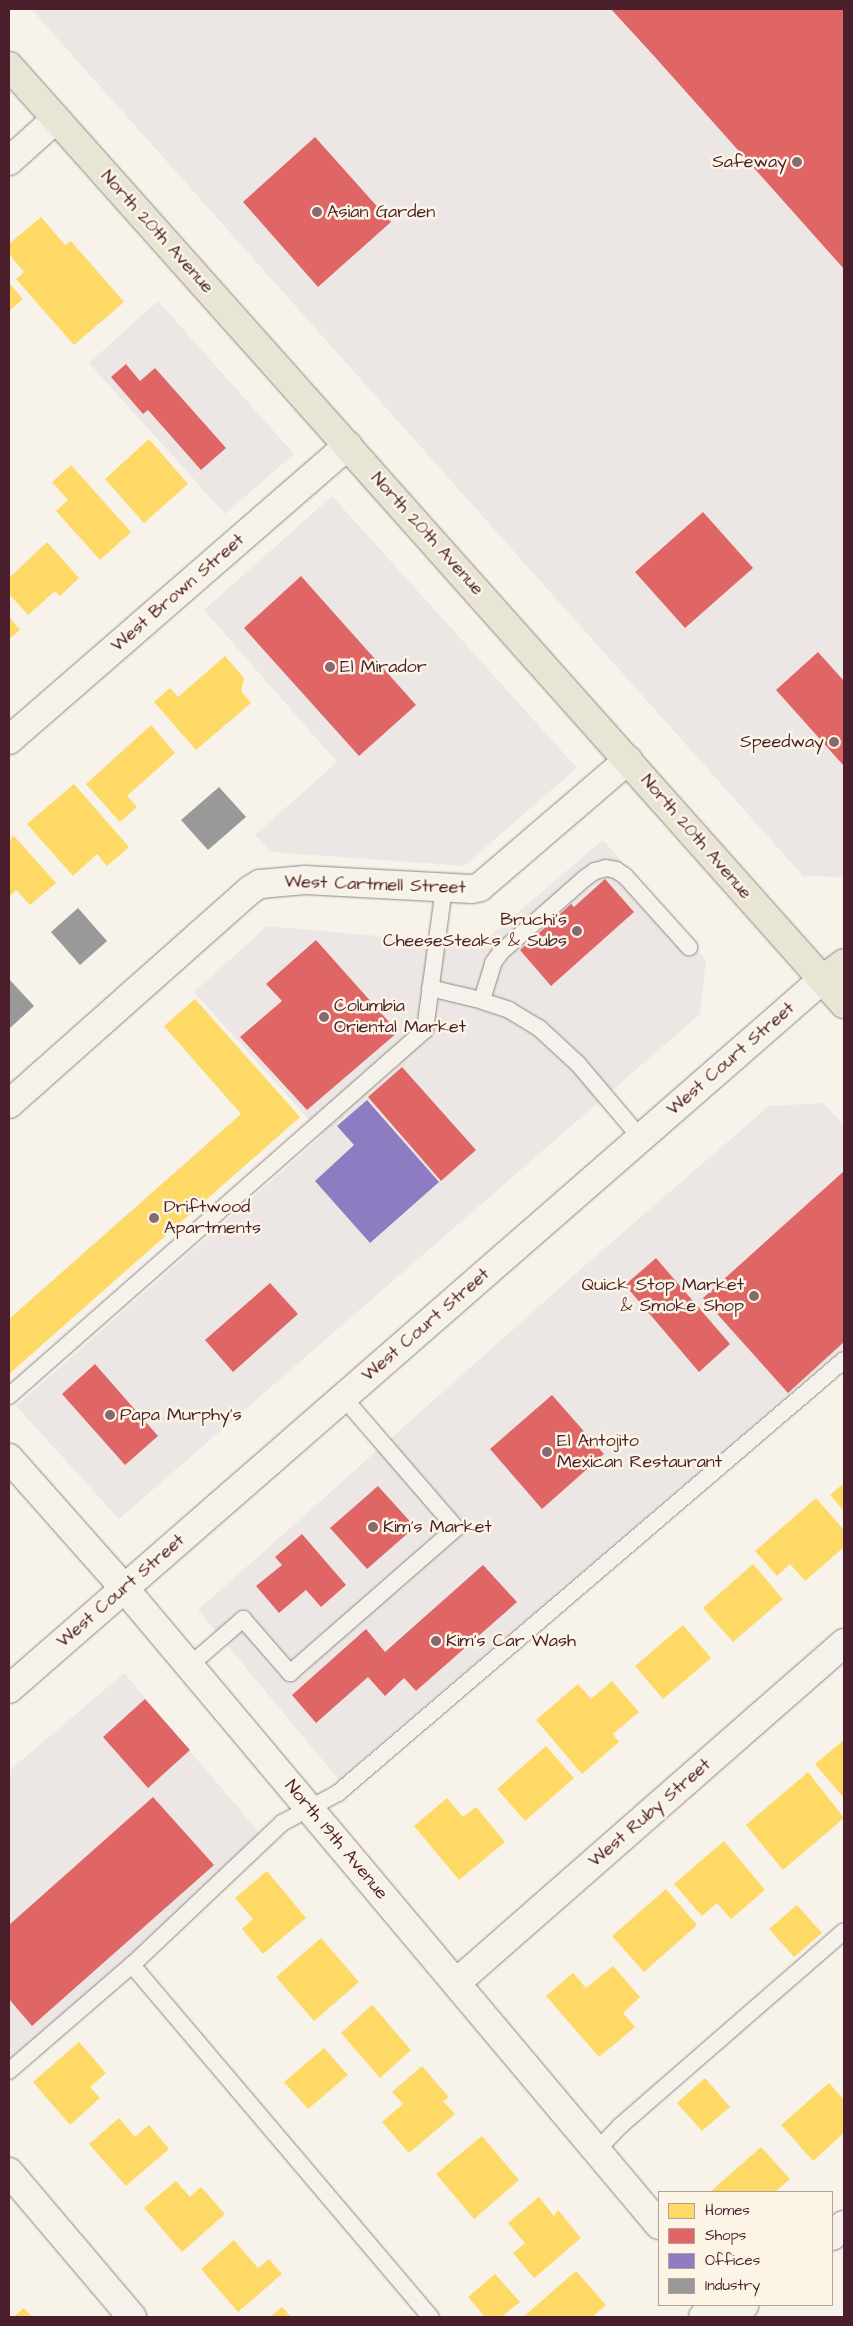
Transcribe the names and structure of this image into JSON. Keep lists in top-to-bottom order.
{
  "streets": {
    "main road": ["North 20th Avenue", "West Court Street"],
    "street": [
      "West Brown Street",
      "West Cartmell Street",
      "West Ruby Street",
      "North 19th Avenue"
    ]
  },
  "crossings": [
    ["North 20th Avenue", "West Brown Street"],
    ["North 20th Avenue", "West Cartmell Street"],
    ["North 20th Avenue", "West Court Street"],
    ["West Court Street", "North 19th Avenue"],
    ["West Ruby Street", "North 19th Avenue"]
  ],
  "places": [
    "Safeway",
    "Asian Garden",
    "El Mirador",
    "Speedway",
    "Bruchi's CheeseSteaks & Subs",
    "Columbia Oriental Market",
    "Driftwood Apartments",
    "Quick Stop Market & Smoke Shop",
    "Papa Murphy's",
    "El Antojito Mexican Restaurant",
    "Kim's Market",
    "Kim's Car Wash"
  ],
  "legend": [
    "Homes",
    "Shops",
    "Offices",
    "Industry"
  ]
}
